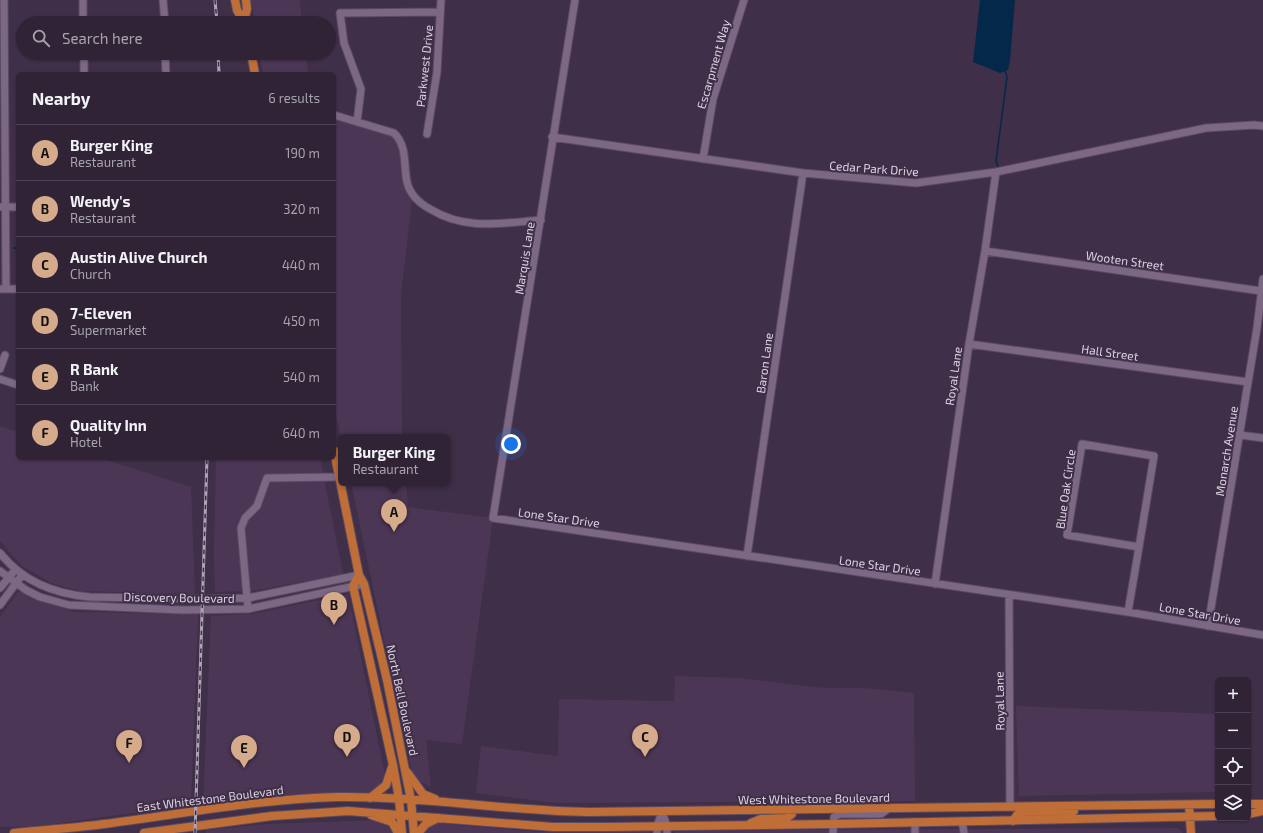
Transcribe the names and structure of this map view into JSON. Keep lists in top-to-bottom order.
{
  "streets": {
    "main road": ["North Bell Boulevard", "East Whitestone Boulevard", "West Whitestone Boulevard"],
    "street": [
      "Escarpment Way",
      "Parkwest Drive",
      "Cedar Park Drive",
      "Marquis Lane",
      "Wooten Street",
      "Hall Street",
      "Baron Lane",
      "Royal Lane",
      "Monarch Avenue",
      "Blue Oak Circle",
      "Lone Star Drive",
      "Discovery Boulevard"
    ]
  },
  "crossings": [
    ["Escarpment Way", "Cedar Park Drive"],
    ["Cedar Park Drive", "Marquis Lane"],
    ["Cedar Park Drive", "Baron Lane"],
    ["Cedar Park Drive", "Royal Lane"],
    ["Marquis Lane", "Lone Star Drive"],
    ["Wooten Street", "Royal Lane"],
    ["Wooten Street", "Monarch Avenue"],
    ["Hall Street", "Royal Lane"],
    ["Hall Street", "Monarch Avenue"],
    ["Baron Lane", "Lone Star Drive"],
    ["Royal Lane", "Lone Star Drive"],
    ["Royal Lane", "West Whitestone Boulevard"],
    ["Monarch Avenue", "Lone Star Drive"],
    ["Blue Oak Circle", "Lone Star Drive"],
    ["Discovery Boulevard", "North Bell Boulevard"],
    ["North Bell Boulevard", "East Whitestone Boulevard"],
    ["North Bell Boulevard", "West Whitestone Boulevard"],
    ["East Whitestone Boulevard", "West Whitestone Boulevard"]
  ],
  "page": {
    "search": "Search here",
    "heading": ["Nearby", "6 results"],
    "list": [
      {
        "mark": "A",
        "name": "Burger King",
        "note": "Restaurant",
        "value": "190 m"
      },
      {
        "mark": "B",
        "name": "Wendy's",
        "note": "Restaurant",
        "value": "320 m"
      },
      {
        "mark": "C",
        "name": "Austin Alive Church",
        "note": "Church",
        "value": "440 m"
      },
      {
        "mark": "D",
        "name": "7-Eleven",
        "note": "Supermarket",
        "value": "450 m"
      },
      {
        "mark": "E",
        "name": "R Bank",
        "note": "Bank",
        "value": "540 m"
      },
      {
        "mark": "F",
        "name": "Quality Inn",
        "note": "Hotel",
        "value": "640 m"
      }
    ],
    "popup": ["Burger King", "Restaurant"],
    "pins": [
      "A",
      "B",
      "C",
      "D",
      "F",
      "E"
    ],
    "map_buttons": ["+", "−"]
  }
}
